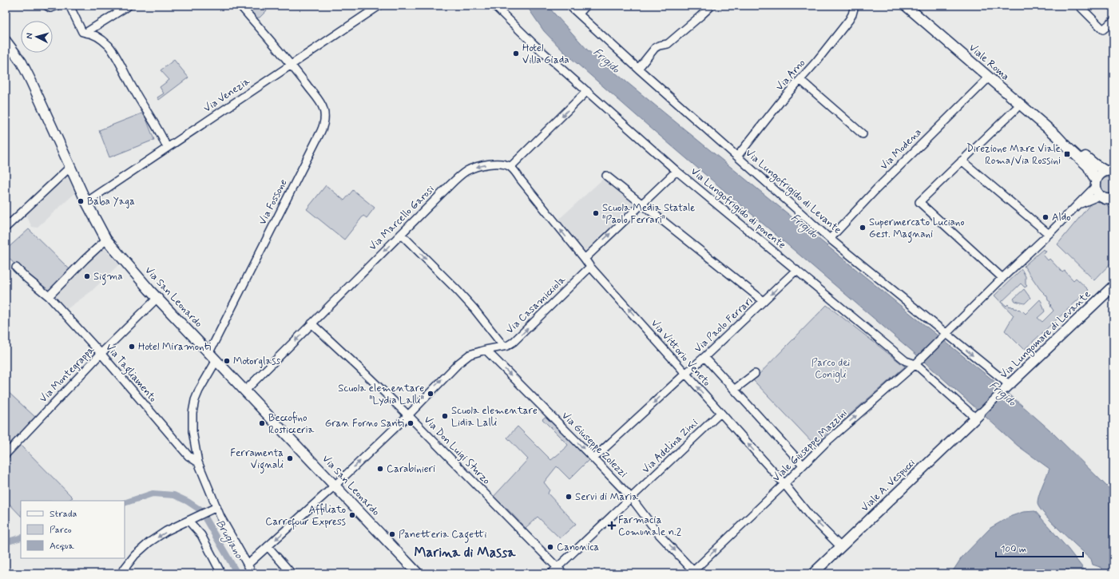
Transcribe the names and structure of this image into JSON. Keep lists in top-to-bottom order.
{
  "streets": {
    "main road": [
      "Viale Roma",
      "Via San Leonardo",
      "Via Lungomare di Levante",
      "Viale A. Vespucci"
    ],
    "street": [
      "Via Arno",
      "Via Venezia",
      "Via Modena",
      "Via Lungofrigido di Levante",
      "Via Fossone",
      "Via Lungofrigido di ponente",
      "Via Marcello Garosi",
      "Via Casamicciola",
      "Via Paolo Ferrari",
      "Via Vittorio Veneto",
      "Via Tagliamento",
      "Via Montegrappa",
      "Via Giuseppe Zolezzi",
      "Viale Giuseppe Mazzini",
      "Via Adelina Zini",
      "Via Don Luigi Sturzo"
    ]
  },
  "crossings": [
    ["Viale Roma", "Via Modena"],
    ["Viale Roma", "Viale Giuseppe Mazzini"],
    ["Via Arno", "Via Lungofrigido di Levante"],
    ["Via Venezia", "Via Fossone"],
    ["Via Venezia", "Via San Leonardo"],
    ["Via Modena", "Via Lungofrigido di Levante"],
    ["Via Lungofrigido di Levante", "Via Lungomare di Levante"],
    ["Via Lungofrigido di Levante", "Viale Giuseppe Mazzini"],
    ["Via Fossone", "Via San Leonardo"],
    ["Via Lungofrigido di ponente", "Via Paolo Ferrari"],
    ["Via Lungofrigido di ponente", "Via Lungomare di Levante"],
    ["Via Lungofrigido di ponente", "Viale Giuseppe Mazzini"],
    ["Via Lungofrigido di ponente", "Viale A. Vespucci"],
    ["Via Marcello Garosi", "Via San Leonardo"],
    ["Via Marcello Garosi", "Via Vittorio Veneto"],
    ["Via Marcello Garosi", "Via Don Luigi Sturzo"],
    ["Via San Leonardo", "Via Casamicciola"],
    ["Via San Leonardo", "Via Montegrappa"],
    ["Via Casamicciola", "Via Vittorio Veneto"],
    ["Via Casamicciola", "Via Giuseppe Zolezzi"],
    ["Via Casamicciola", "Via Don Luigi Sturzo"],
    ["Via Paolo Ferrari", "Via Vittorio Veneto"],
    ["Via Paolo Ferrari", "Via Giuseppe Zolezzi"],
    ["Via Lungomare di Levante", "Viale A. Vespucci"],
    ["Via Vittorio Veneto", "Viale Giuseppe Mazzini"],
    ["Via Vittorio Veneto", "Via Adelina Zini"],
    ["Via Vittorio Veneto", "Viale A. Vespucci"],
    ["Via Tagliamento", "Via Montegrappa"],
    ["Via Giuseppe Zolezzi", "Viale Giuseppe Mazzini"],
    ["Via Giuseppe Zolezzi", "Via Adelina Zini"],
    ["Via Adelina Zini", "Via Don Luigi Sturzo"]
  ],
  "one_way": [
    "Via Marcello Garosi",
    "Via Paolo Ferrari",
    "Via Vittorio Veneto",
    "Via Giuseppe Zolezzi",
    "Viale Giuseppe Mazzini"
  ],
  "districts": ["Marina di Massa"],
  "water": ["Frigido", "Brugiano"],
  "parks": ["Parco dei Conigli"],
  "places": {
    "other": [
      "Hotel Villa Giada",
      "Baba Yaga",
      "Scuola Media Statale \"Paolo Ferrari\"",
      "Aldo",
      "Supermercato Luciano Gest. Magnani",
      "Sigma",
      "Hotel Miramonti",
      "Motorglass",
      "Scuola elementare \"Lydia Lalli\"",
      "Scuola elementare Lidia Lalli",
      "Beccofino Rosticceria",
      "Gran Forno Santi",
      "Ferramenta Vignali",
      "Carabinieri",
      "Servi di Maria",
      "Affiliato Carrefour Express",
      "Panetteria Cagetti",
      "Canonica"
    ],
    "transit": ["Direzione Mare Viale Roma/Via Rossini"],
    "health": ["Farmacia Comunale n.2"]
  },
  "legend": ["Strada", "Parco", "Acqua"],
  "scale_bar": "100 m",
  "north": "left"
}
